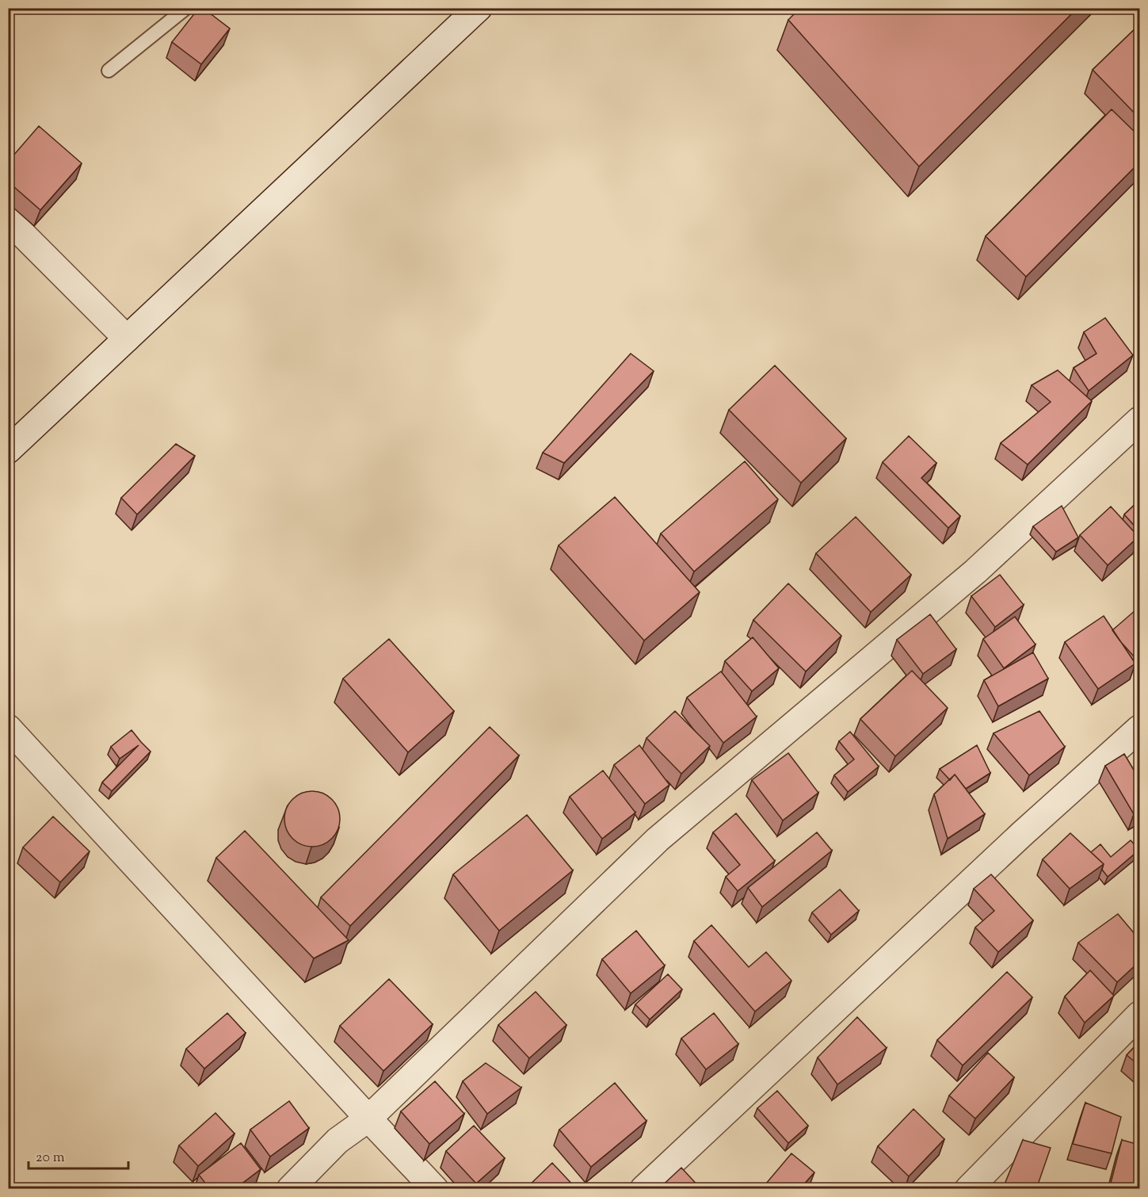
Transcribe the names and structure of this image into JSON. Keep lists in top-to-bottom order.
{
  "scale_bar": "20 m"
}
